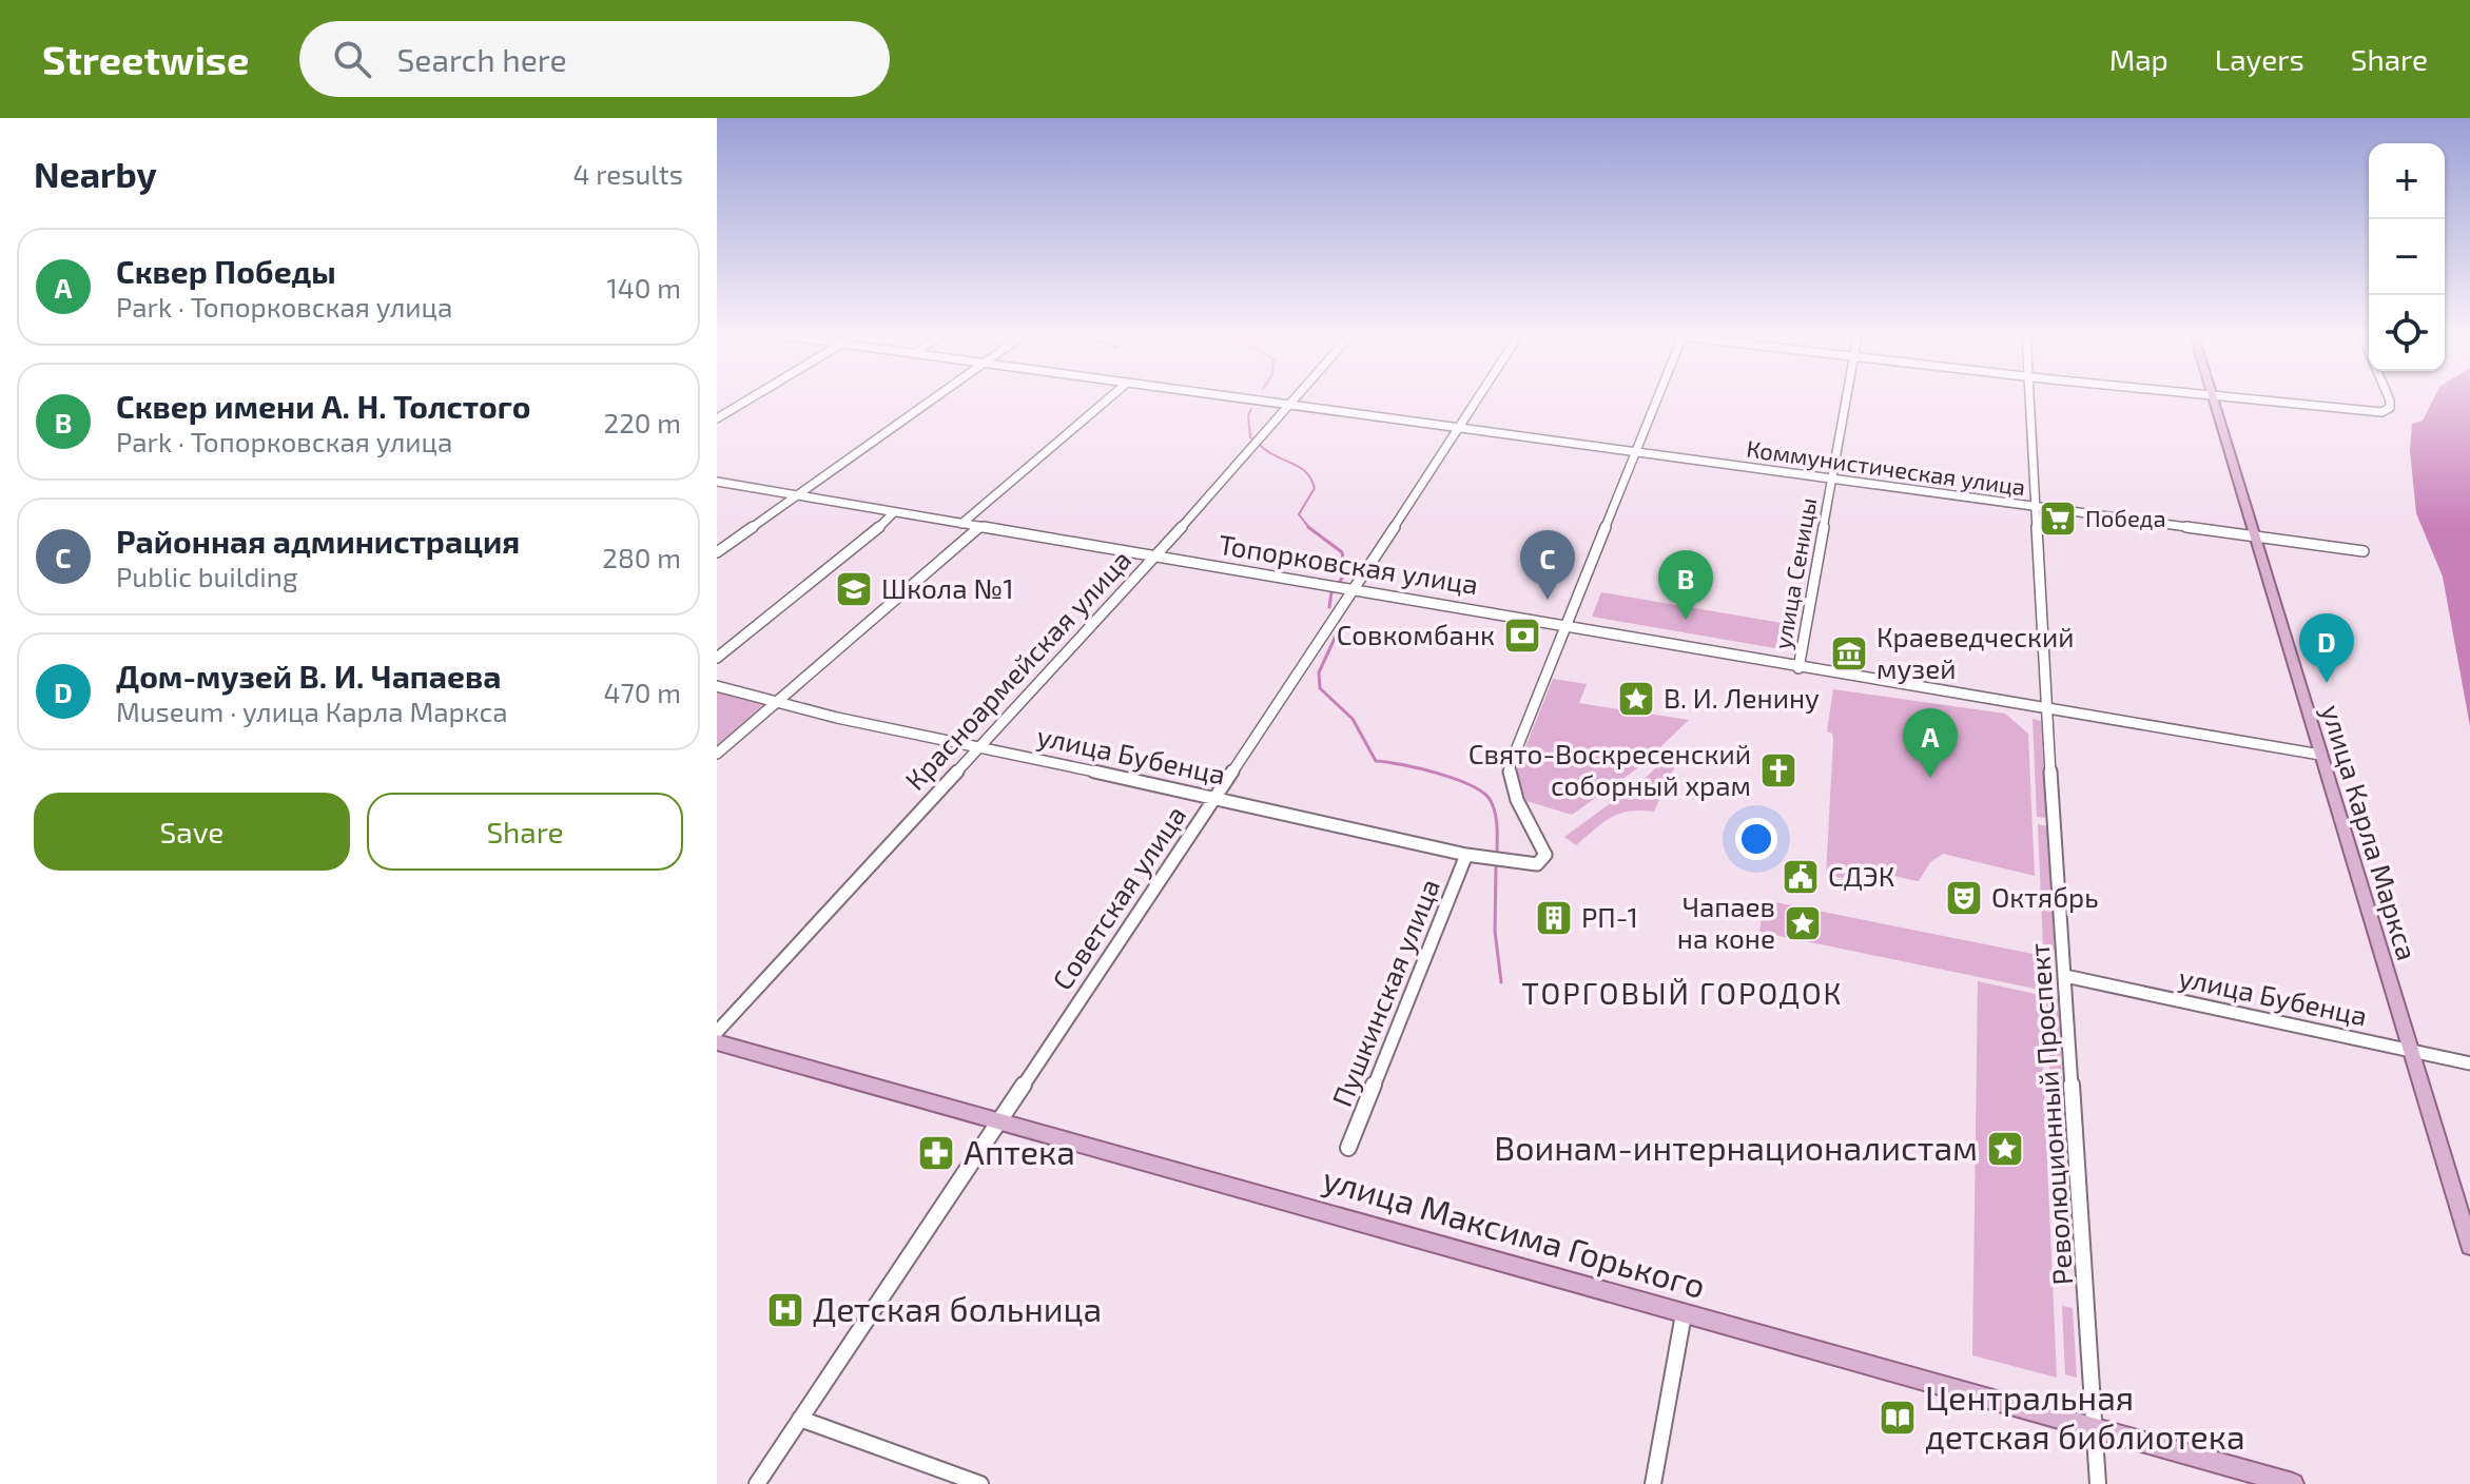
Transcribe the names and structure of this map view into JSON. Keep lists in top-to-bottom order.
{
  "streets": {
    "main road": ["улица Карла Маркса", "улица Максима Горького"],
    "street": [
      "Коммунистическая улица",
      "Топорковская улица",
      "улица Сеницы",
      "Красноармейская улица",
      "улица Бубенца",
      "Советская улица",
      "Пушкинская улица",
      "Революционный Проспект"
    ]
  },
  "crossings": [
    ["Коммунистическая улица", "улица Сеницы"],
    ["Коммунистическая улица", "Красноармейская улица"],
    ["Коммунистическая улица", "улица Карла Маркса"],
    ["Коммунистическая улица", "Советская улица"],
    ["Коммунистическая улица", "Революционный Проспект"],
    ["Топорковская улица", "улица Сеницы"],
    ["Топорковская улица", "Красноармейская улица"],
    ["Топорковская улица", "улица Бубенца"],
    ["Топорковская улица", "улица Карла Маркса"],
    ["Топорковская улица", "Советская улица"],
    ["Топорковская улица", "Революционный Проспект"],
    ["Красноармейская улица", "улица Бубенца"],
    ["улица Бубенца", "улица Карла Маркса"],
    ["улица Бубенца", "Советская улица"],
    ["улица Бубенца", "Пушкинская улица"],
    ["улица Бубенца", "Революционный Проспект"],
    ["Советская улица", "улица Максима Горького"],
    ["Революционный Проспект", "улица Максима Горького"]
  ],
  "districts": ["ТОРГОВЫЙ ГОРОДОК"],
  "places": {
    "supermarket": ["Победа"],
    "school or university": ["Школа №1"],
    "bank": ["Совкомбанк"],
    "museum": ["Краеведческий музей"],
    "place": ["В. И. Ленину", "Чапаев на коне", "Воинам-интернационалистам"],
    "church": ["Свято-Воскресенский соборный храм"],
    "public building": ["СДЭК"],
    "theatre": ["Октябрь"],
    "building": ["РП-1"],
    "pharmacy": ["Аптека"],
    "hospital": ["Детская больница"],
    "library": ["Центральная детская библиотека"]
  },
  "page": {
    "header": "Streetwise",
    "search": "Search here",
    "nav": ["Map", "Layers", "Share"],
    "heading": ["Nearby", "4 results"],
    "map_buttons": ["+", "−"],
    "list": [
      {
        "mark": "A",
        "name": "Сквер Победы",
        "note": "Park · Топорковская улица",
        "value": "140 m"
      },
      {
        "mark": "B",
        "name": "Сквер имени А. Н. Толстого",
        "note": "Park · Топорковская улица",
        "value": "220 m"
      },
      {
        "mark": "C",
        "name": "Районная администрация",
        "note": "Public building",
        "value": "280 m"
      },
      {
        "mark": "D",
        "name": "Дом-музей В. И. Чапаева",
        "note": "Museum · улица Карла Маркса",
        "value": "470 m"
      }
    ],
    "pins": [
      "C",
      "B",
      "D",
      "A"
    ],
    "buttons": ["Save", "Share"]
  }
}
